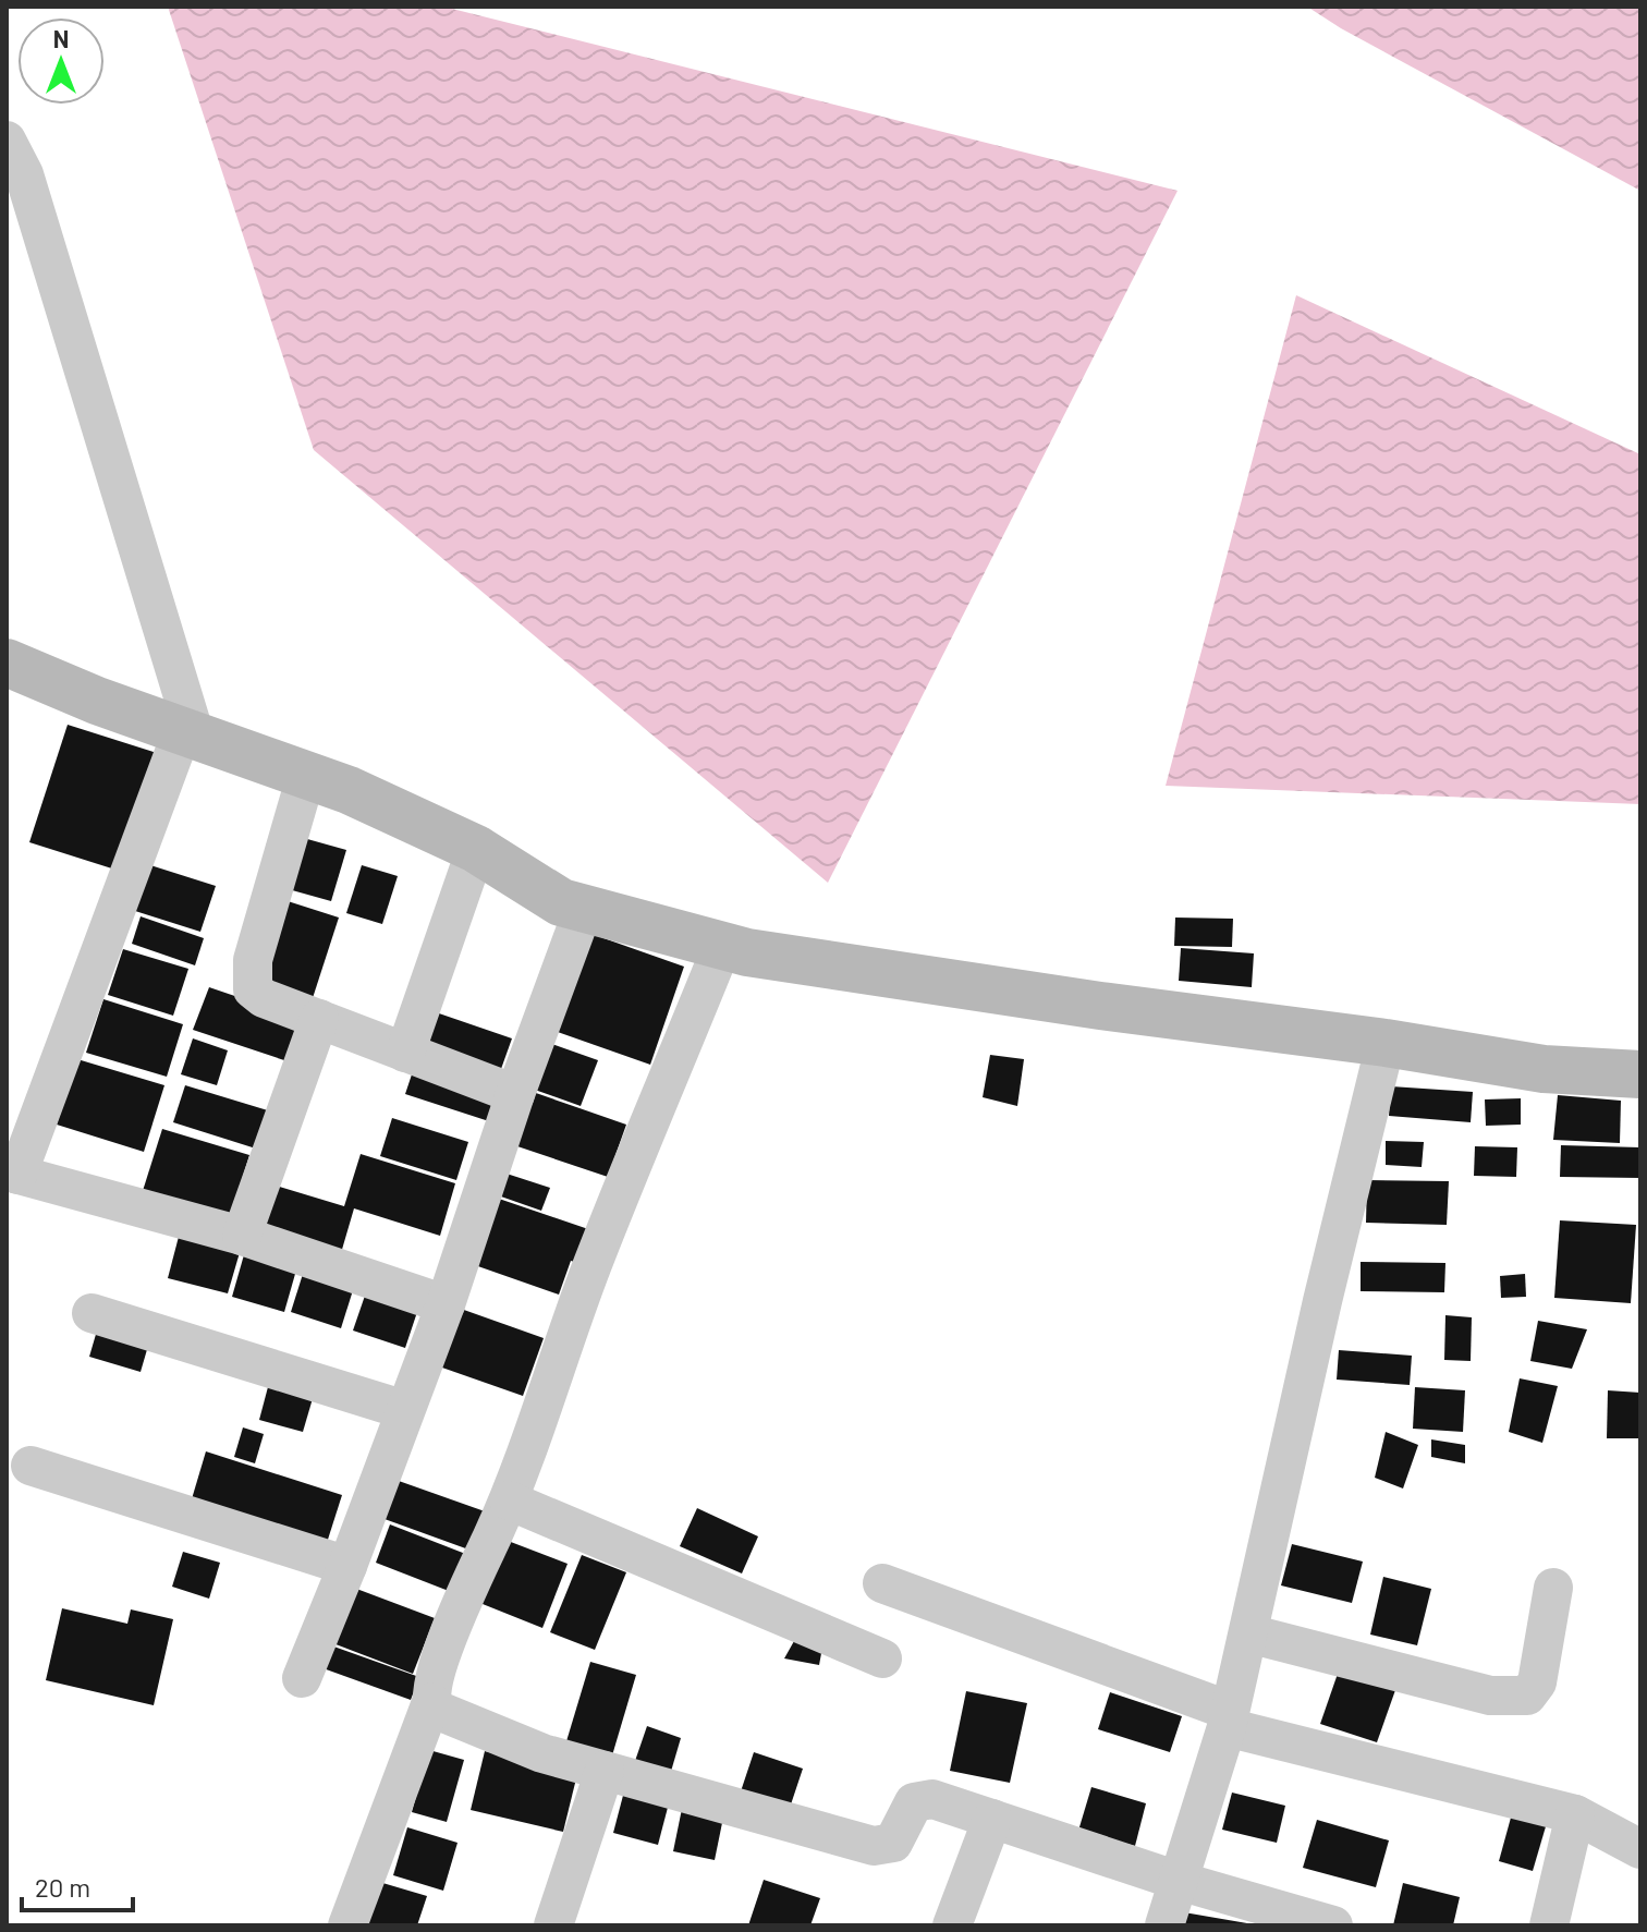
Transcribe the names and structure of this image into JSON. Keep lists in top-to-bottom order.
{
  "scale_bar": "20 m",
  "north": "top"
}
